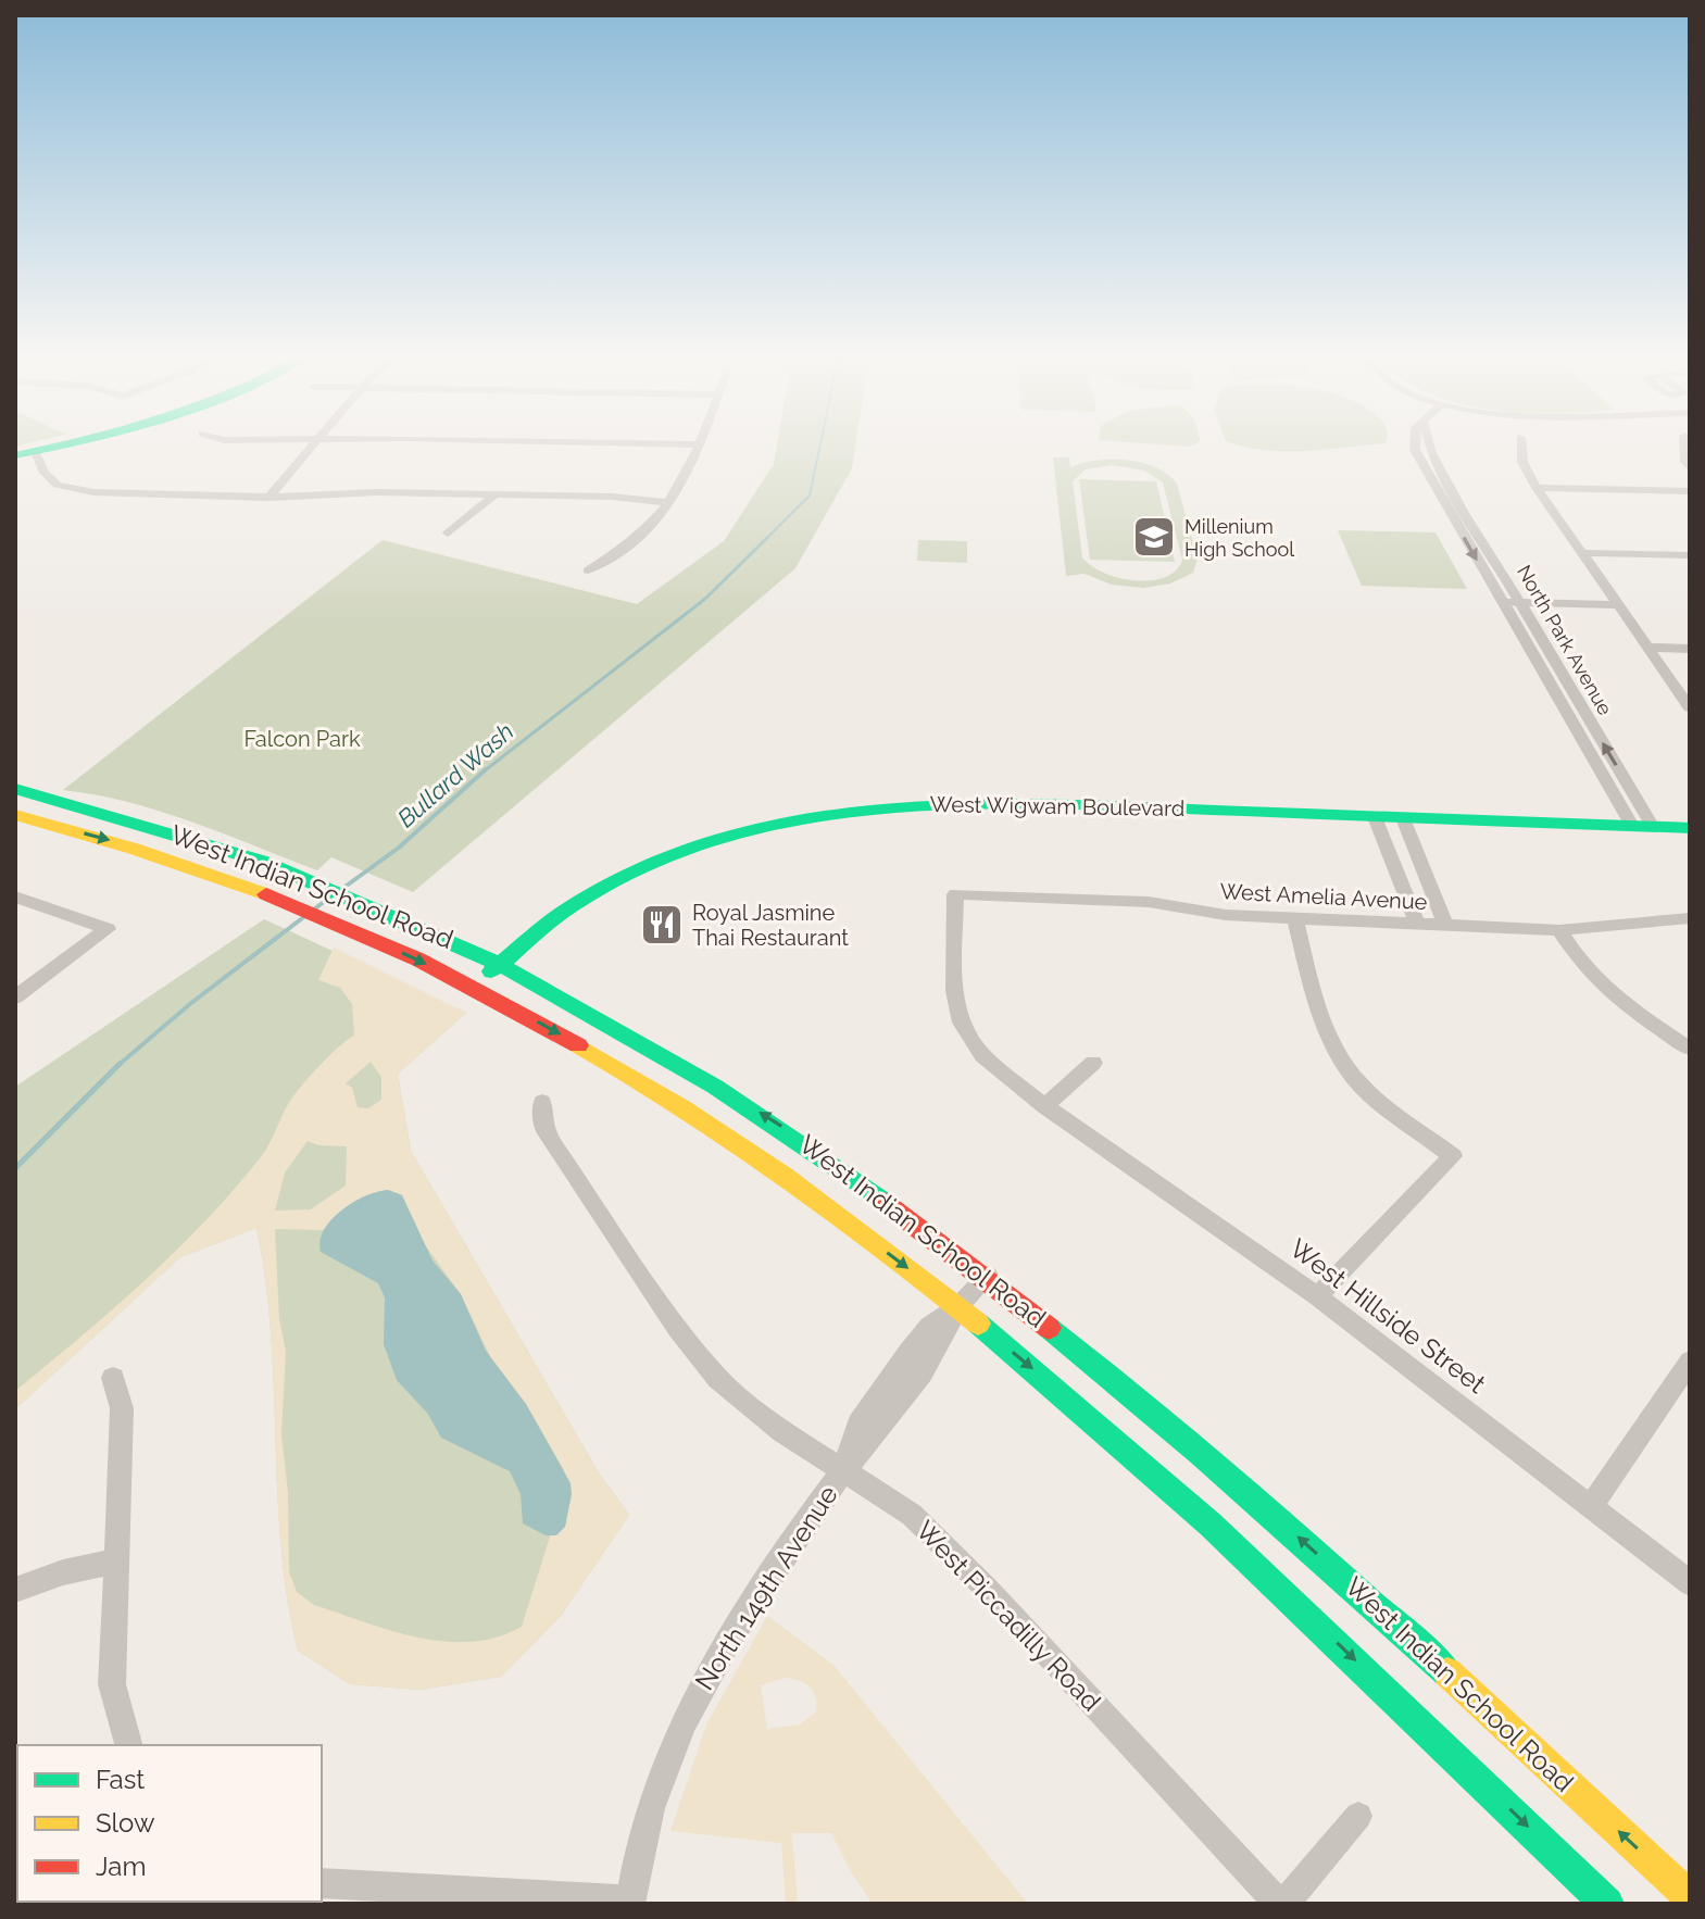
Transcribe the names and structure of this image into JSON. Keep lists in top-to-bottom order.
{
  "streets": {
    "main road": ["West Wigwam Boulevard", "West Indian School Road"],
    "street": [
      "North Park Avenue",
      "West Amelia Avenue",
      "West Hillside Street",
      "North 149th Avenue",
      "West Piccadilly Road"
    ]
  },
  "crossings": [
    ["North Park Avenue", "West Wigwam Boulevard"],
    ["West Wigwam Boulevard", "West Indian School Road"],
    ["West Indian School Road", "North 149th Avenue"],
    ["West Amelia Avenue", "West Hillside Street"],
    ["North 149th Avenue", "West Piccadilly Road"]
  ],
  "water": ["Bullard Wash"],
  "parks": ["Falcon Park"],
  "places": {
    "school or university": ["Millenium High School"],
    "restaurant": ["Royal Jasmine Thai Restaurant"]
  },
  "legend": ["Fast", "Slow", "Jam"]
}
